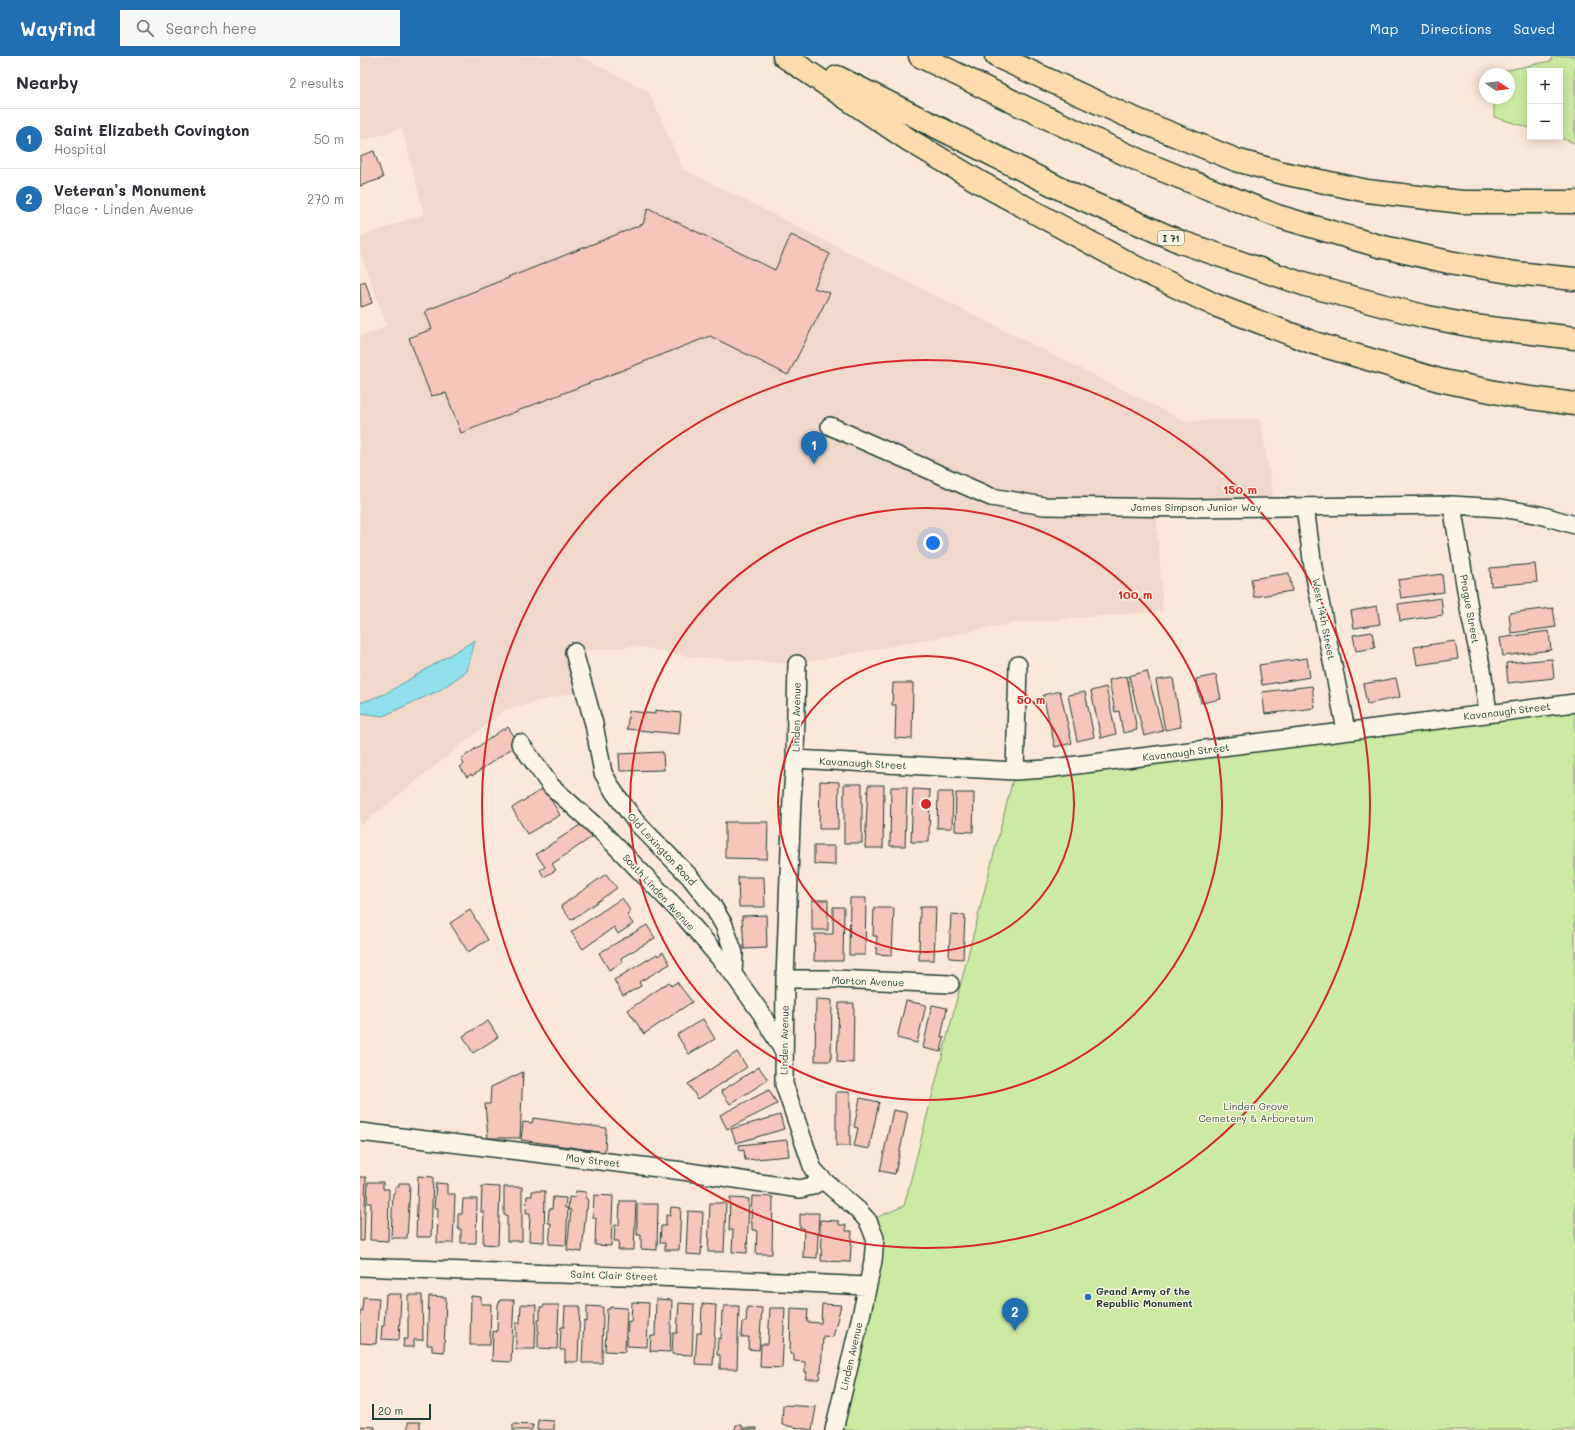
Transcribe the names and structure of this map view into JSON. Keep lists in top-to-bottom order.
{
  "streets": {
    "highway": ["I 71"],
    "street": [
      "James Simpson Junior Way",
      "Prague Street",
      "West 14th Street",
      "Kavanaugh Street",
      "Linden Avenue",
      "Old Lexington Road",
      "South Linden Avenue",
      "Morton Avenue",
      "May Street",
      "Saint Clair Street"
    ]
  },
  "crossings": [
    ["James Simpson Junior Way", "Prague Street"],
    ["James Simpson Junior Way", "West 14th Street"],
    ["Prague Street", "Kavanaugh Street"],
    ["West 14th Street", "Kavanaugh Street"],
    ["Kavanaugh Street", "Linden Avenue"],
    ["Linden Avenue", "South Linden Avenue"],
    ["Linden Avenue", "Morton Avenue"],
    ["Linden Avenue", "May Street"],
    ["Linden Avenue", "Saint Clair Street"],
    ["Old Lexington Road", "South Linden Avenue"]
  ],
  "parks": ["Linden Grove Cemetery & Arboretum"],
  "places": ["Grand Army of the Republic Monument"],
  "scale_bar": "20 m",
  "north": "right",
  "page": {
    "header": "Wayfind",
    "search": "Search here",
    "nav": ["Map", "Directions", "Saved"],
    "heading": ["Nearby", "2 results"],
    "map_buttons": ["+", "−"],
    "list": [
      {
        "mark": "1",
        "name": "Saint Elizabeth Covington",
        "note": "Hospital",
        "value": "50 m"
      },
      {
        "mark": "2",
        "name": "Veteran’s Monument",
        "note": "Place · Linden Avenue",
        "value": "270 m"
      }
    ],
    "pins": ["1", "2"],
    "scale": "20 m"
  },
  "rings": ["150 m", "100 m", "50 m"]
}
